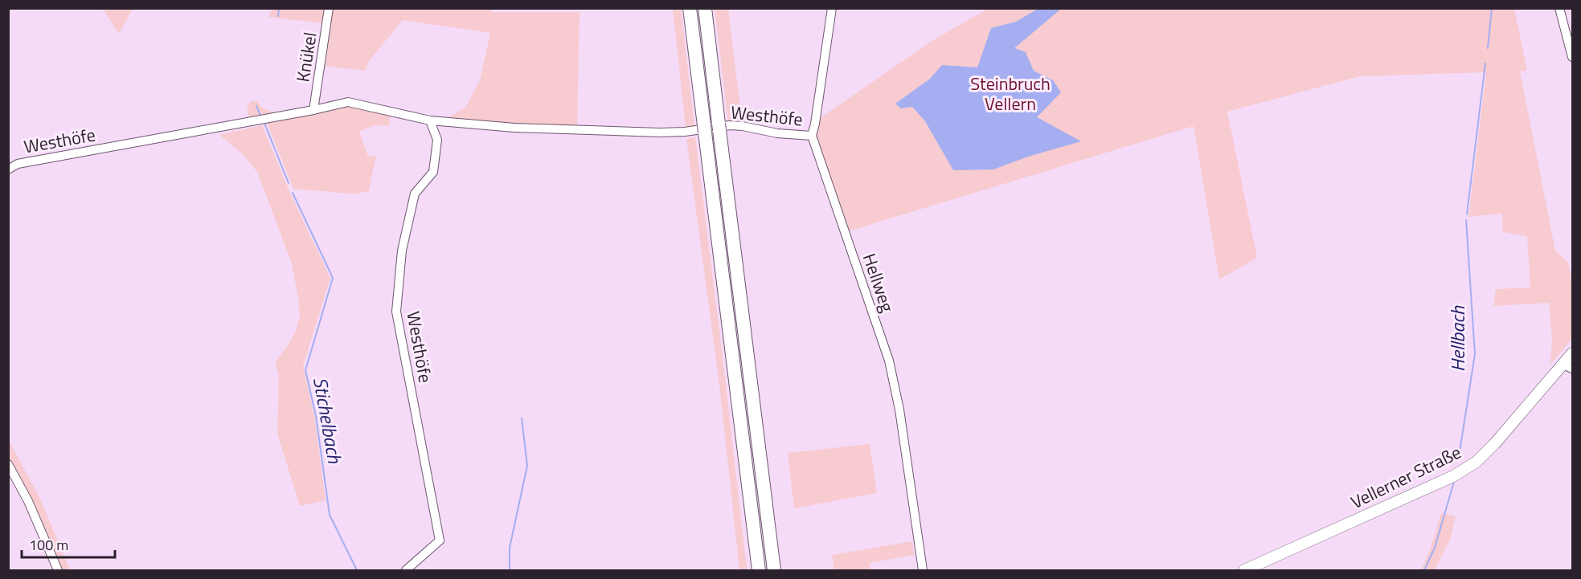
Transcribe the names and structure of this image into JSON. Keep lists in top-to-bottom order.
{
  "streets": {
    "main road": ["Vellerner Straße"],
    "street": ["Knükel", "Westhöfe", "Hellweg"]
  },
  "crossings": [
    ["Knükel", "Westhöfe"],
    ["Westhöfe", "Hellweg"]
  ],
  "water": ["Hellbach", "Stichelbach"],
  "parks": ["Steinbruch Vellern"],
  "scale_bar": "100 m"
}
